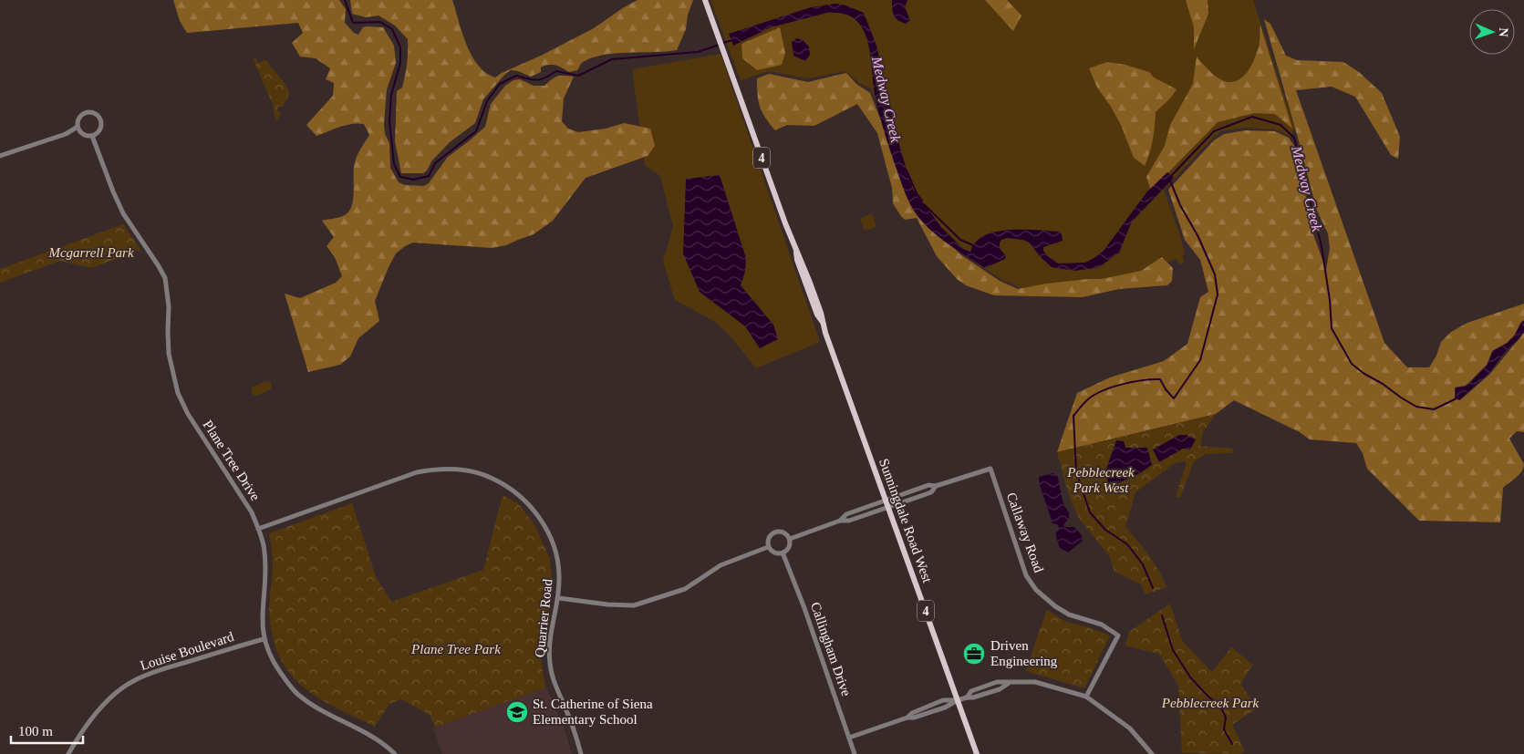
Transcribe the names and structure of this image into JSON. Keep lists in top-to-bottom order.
{
  "streets": {
    "main road": ["4", "Sunningdale Road West"],
    "street": [
      "Plane Tree Drive",
      "Callaway Road",
      "Quarrier Road",
      "Callingham Drive",
      "Louise Boulevard"
    ]
  },
  "crossings": [
    ["Plane Tree Drive", "Quarrier Road"],
    ["Plane Tree Drive", "Louise Boulevard"]
  ],
  "water": ["Medway Creek"],
  "parks": [
    "Mcgarrell Park",
    "Pebblecreek Park West",
    "Plane Tree Park",
    "Pebblecreek Park"
  ],
  "places": {
    "office": ["Driven Engineering"],
    "school or university": ["St. Catherine of Siena Elementary School"]
  },
  "scale_bar": "100 m",
  "north": "right"
}
